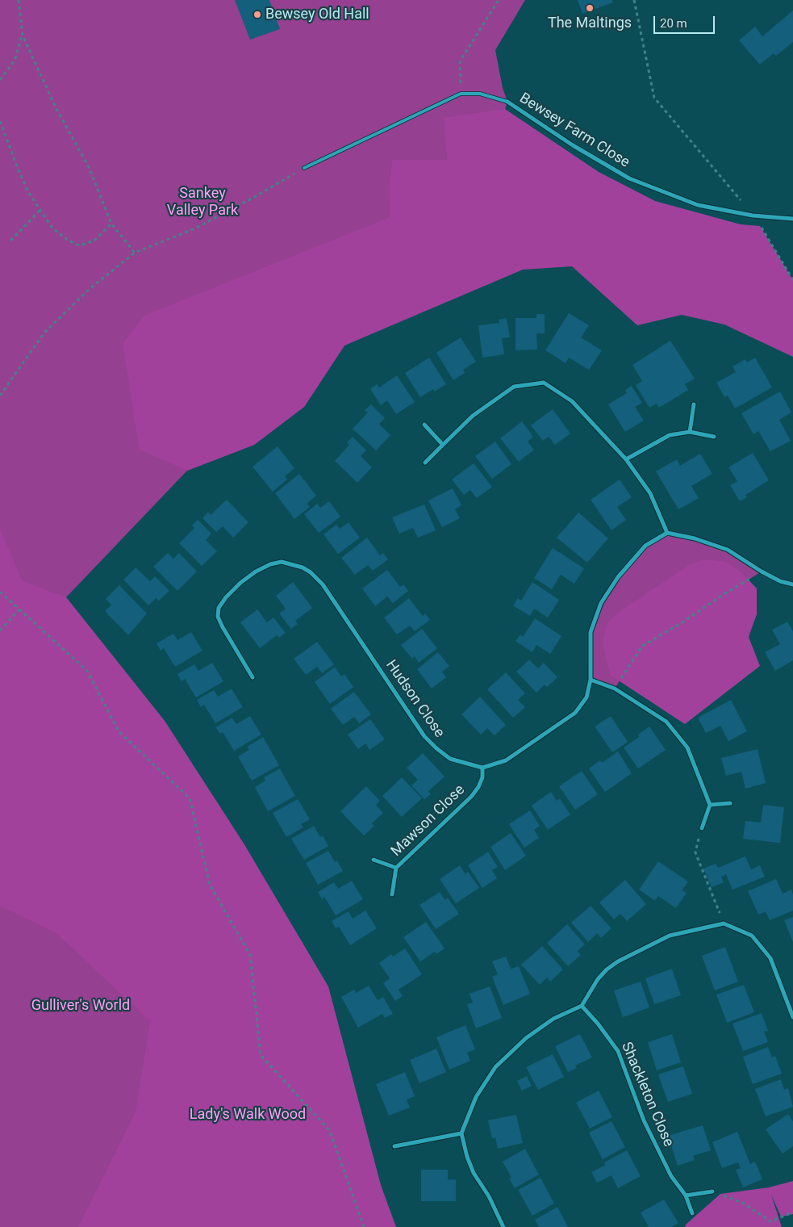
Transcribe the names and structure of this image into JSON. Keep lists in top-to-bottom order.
{
  "streets": {
    "street": [
      "Bewsey Farm Close",
      "Hudson Close",
      "Mawson Close",
      "Shackleton Close"
    ]
  },
  "crossings": [
    ["Hudson Close", "Mawson Close"]
  ],
  "parks": ["Sankey Valley Park", "Gulliver's World", "Lady's Walk Wood"],
  "places": ["The Maltings", "Bewsey Old Hall"],
  "scale_bar": "20 m"
}
